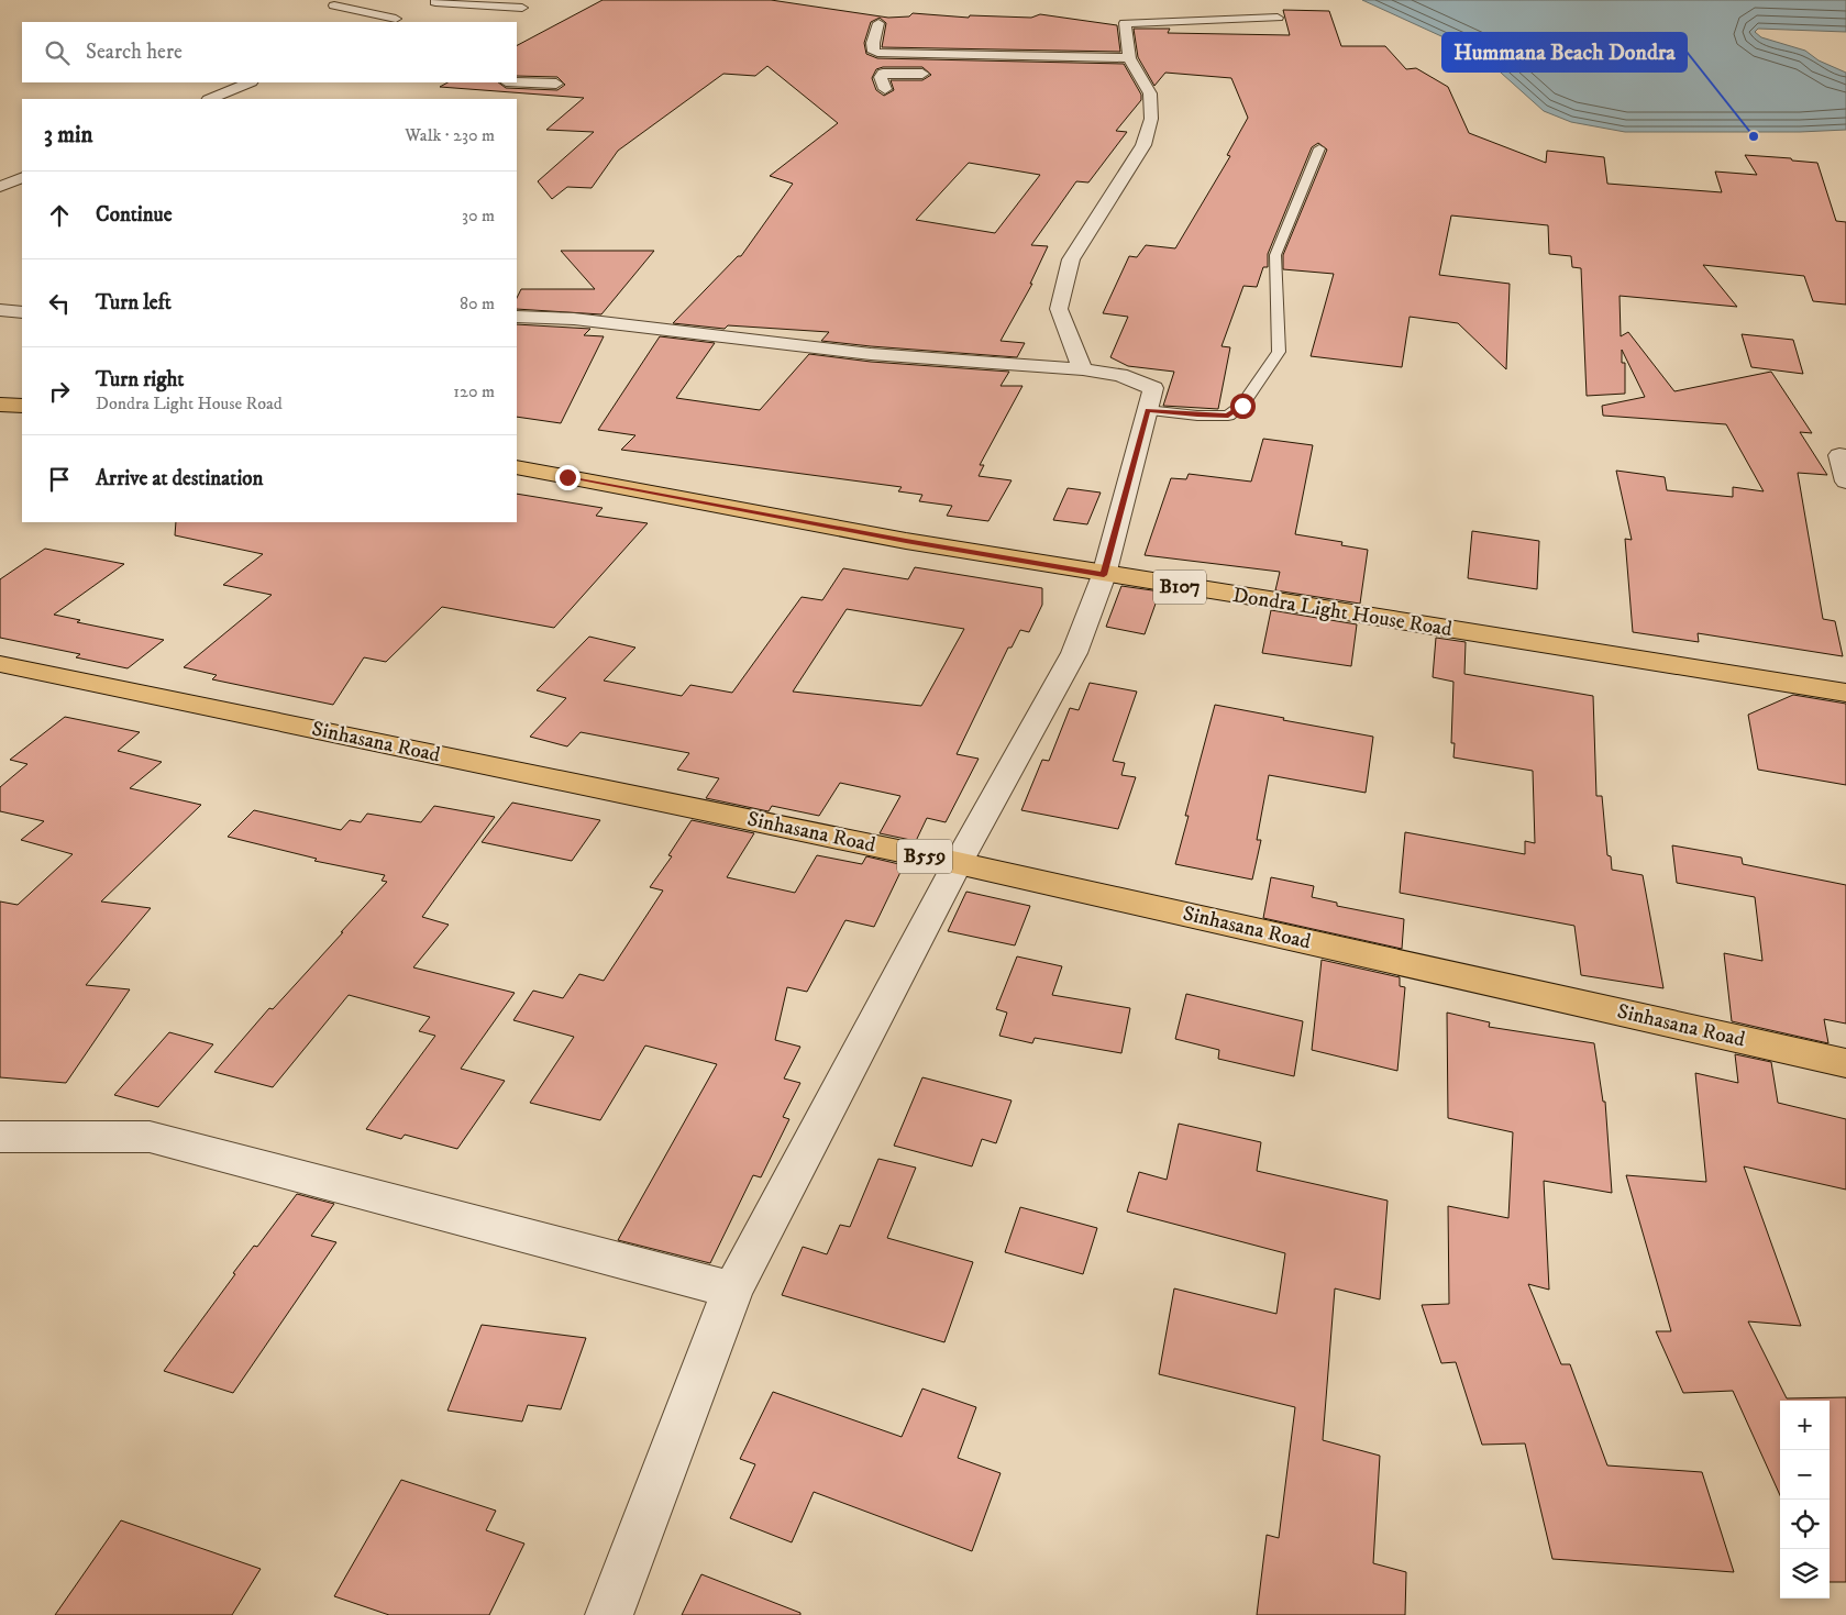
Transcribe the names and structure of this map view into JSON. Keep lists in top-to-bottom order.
{
  "streets": {
    "main road": [
      "B107",
      "Dondra Light House Road",
      "Sinhasana Road",
      "B559"
    ]
  },
  "places": ["Hummana Beach Dondra"],
  "page": {
    "search": "Search here",
    "heading": ["3 min", "Walk · 230 m"],
    "list": [
      ["Continue", "30 m"],
      ["Turn left", "80 m"],
      ["Turn right", "Dondra Light House Road", "120 m"],
      "Arrive at destination"
    ],
    "map_buttons": ["+", "−"]
  }
}
